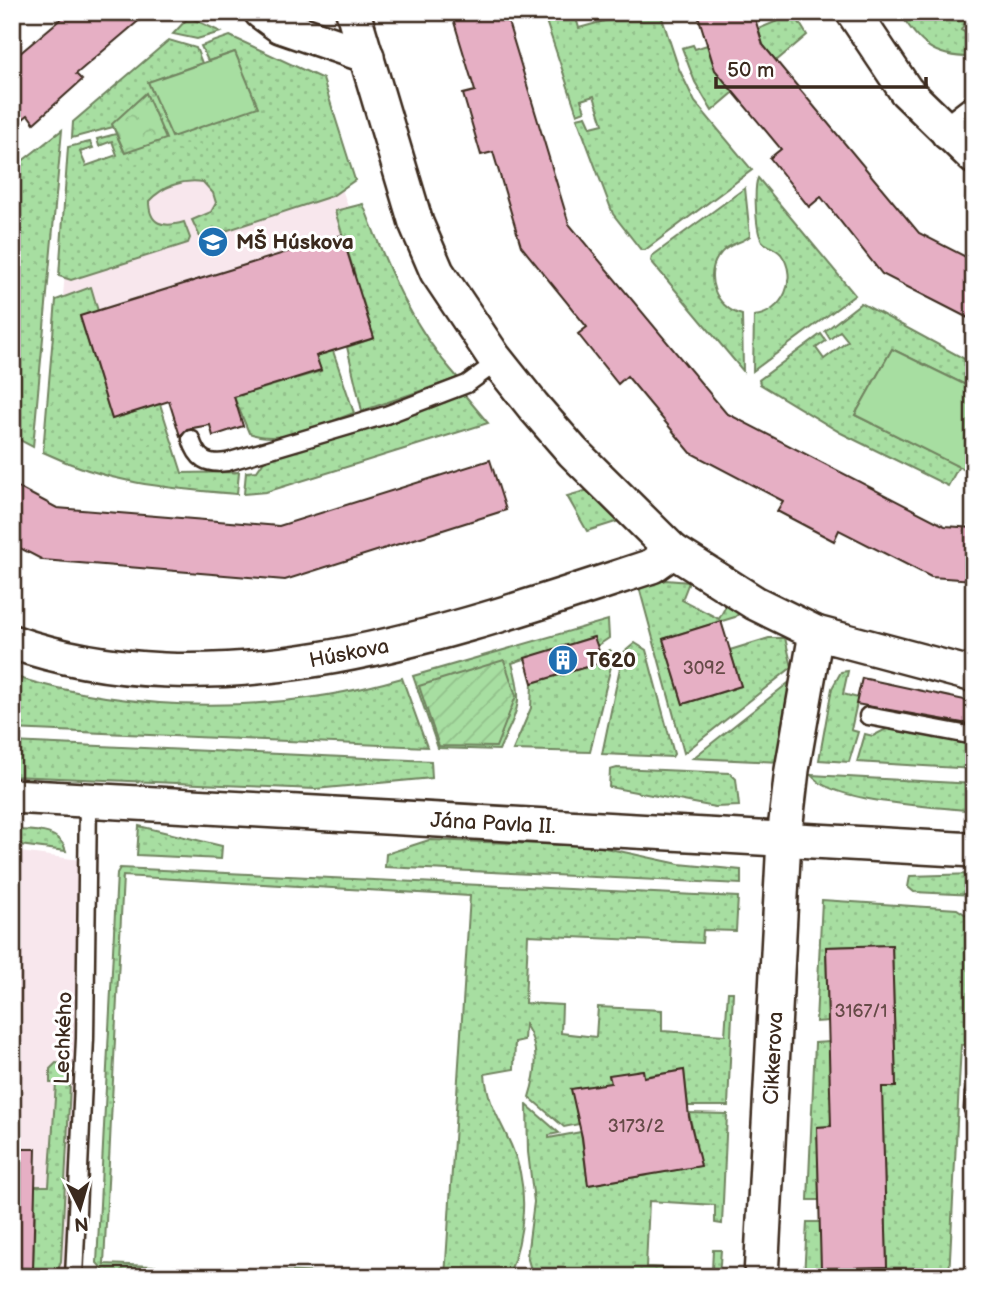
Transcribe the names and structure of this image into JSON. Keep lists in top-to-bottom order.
{
  "streets": {
    "street": ["Húskova", "Jána Pavla II.", "Cikkerova"],
    "lane": ["Lechkého"]
  },
  "crossings": [
    ["Jána Pavla II.", "Lechkého"],
    ["Jána Pavla II.", "Cikkerova"]
  ],
  "places": {
    "school or university": ["MŠ Húskova"],
    "building": ["T620"]
  },
  "house_numbers": ["3092", "3167/1", "3173/2"],
  "scale_bar": "50 m",
  "north": "bottom"
}
